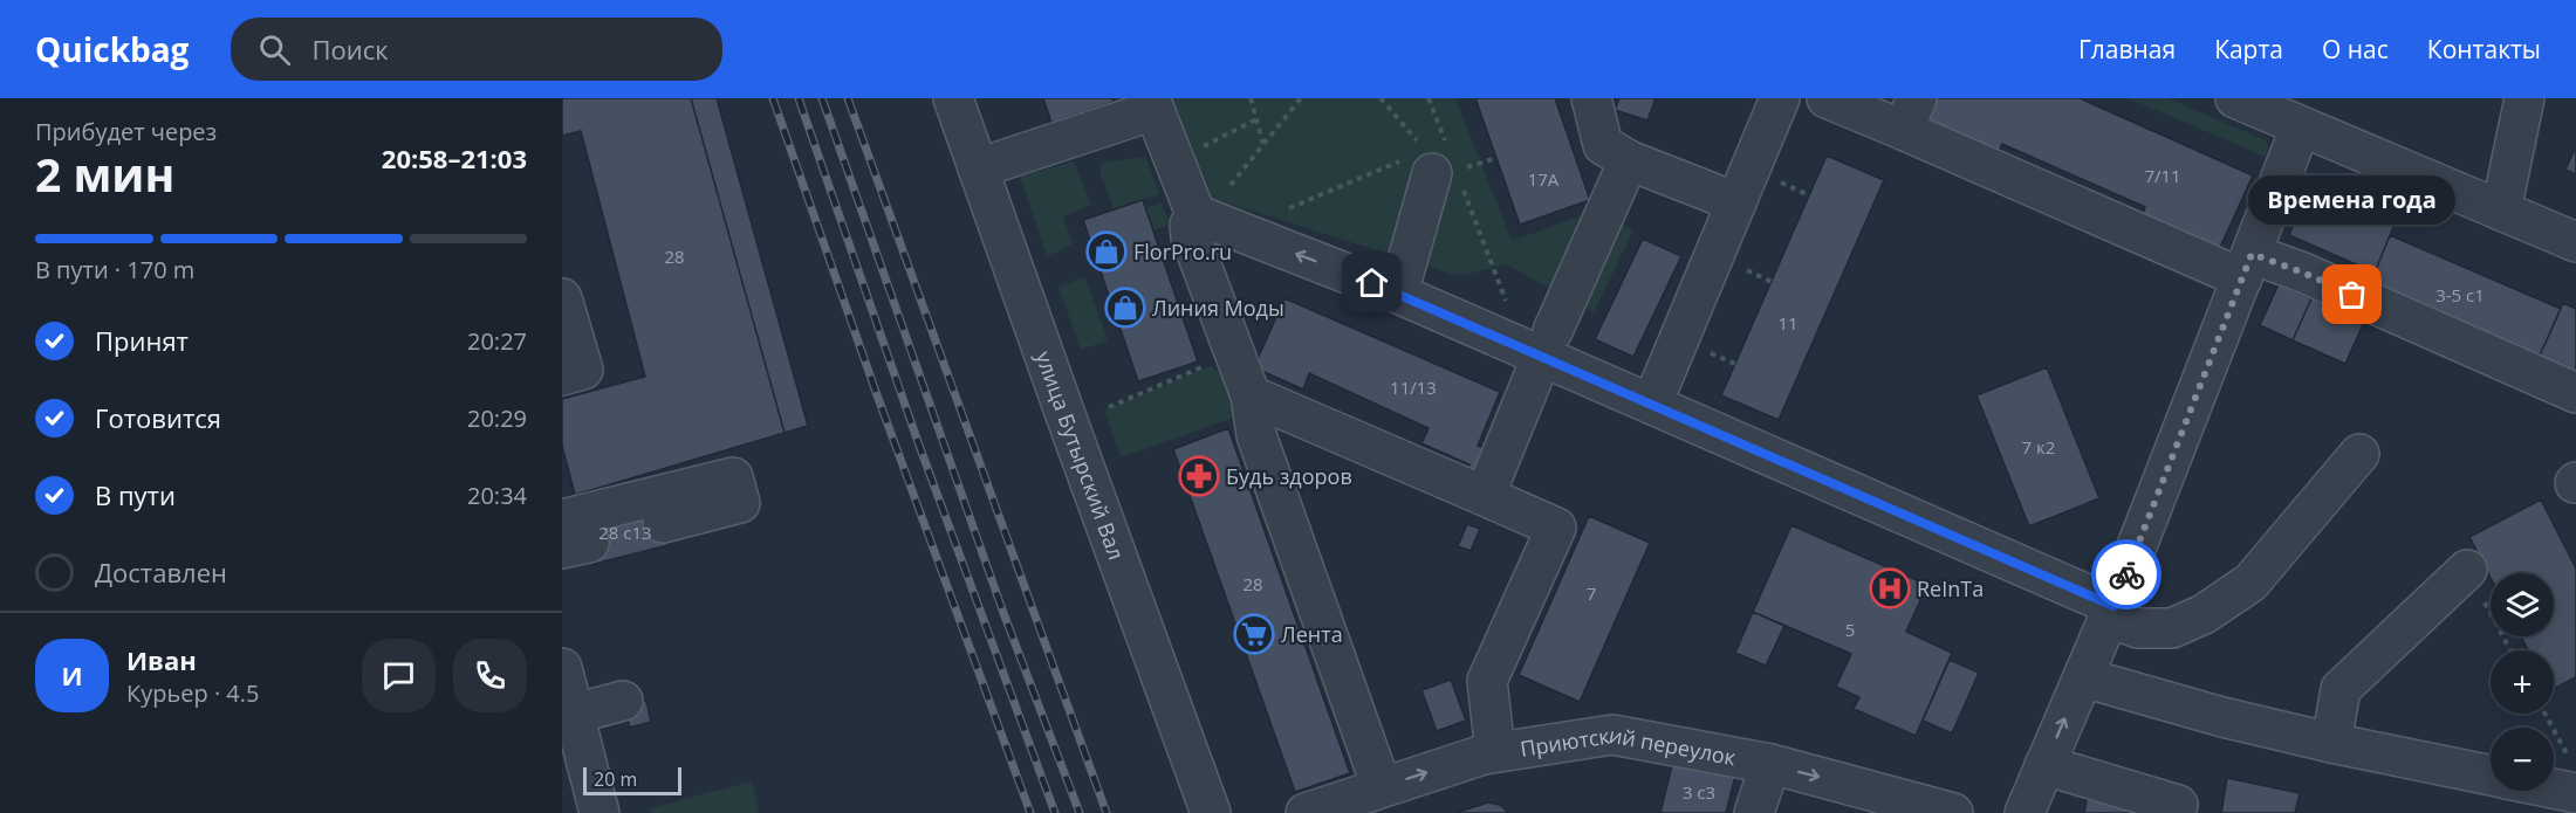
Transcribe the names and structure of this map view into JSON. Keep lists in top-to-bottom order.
{
  "streets": {
    "street": ["улица Бутырский Вал", "Приютский переулок"]
  },
  "places": {
    "shop": ["FlorPro.ru", "Линия Моды"],
    "other": ["Времена года"],
    "pharmacy": ["Будь здоров"],
    "hospital": ["ReInTa"],
    "supermarket": ["Лента"]
  },
  "house_numbers": [
    "7/11",
    "17А",
    "28",
    "3-5 с1",
    "11",
    "11/13",
    "7 к2",
    "28 с13",
    "28",
    "7",
    "5",
    "3 с3"
  ],
  "scale_bar": "20 m",
  "page": {
    "header": "Quickbag",
    "search": "Поиск",
    "nav": [
      "Главная",
      "Карта",
      "О нас",
      "Контакты"
    ],
    "heading": ["2 мин", "Прибудет через", "20:58–21:03"],
    "panel": ["Иван", "Курьер · 4.5"],
    "bubble": "Времена года",
    "bar": "В пути · 170 m",
    "list": [
      ["Принят", "20:27"],
      ["Готовится", "20:29"],
      ["В пути", "20:34"],
      "Доставлен"
    ],
    "map_buttons": ["+", "−"],
    "round": "И",
    "scale": "20 m"
  }
}
